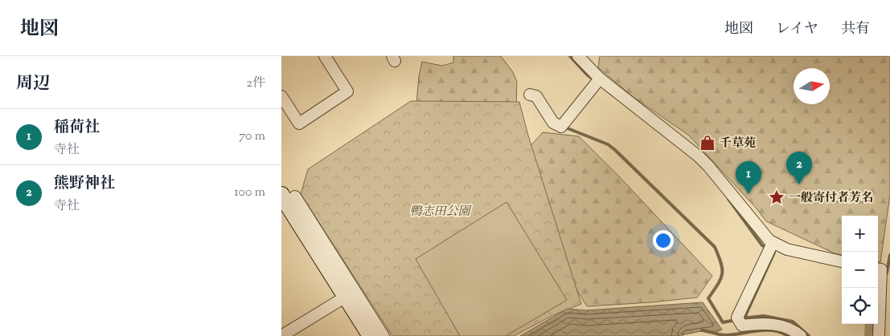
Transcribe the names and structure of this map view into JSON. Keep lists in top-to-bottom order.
{
  "parks": ["鴨志田公園"],
  "places": {
    "shop": ["千草苑"],
    "place": ["一般寄付者芳名"]
  },
  "north": "right",
  "page": {
    "header": "地図",
    "nav": ["地図", "レイヤ", "共有"],
    "heading": ["周辺", "2件"],
    "list": [
      {
        "mark": "1",
        "name": "稲荷社",
        "note": "寺社",
        "value": "70 m"
      },
      {
        "mark": "2",
        "name": "熊野神社",
        "note": "寺社",
        "value": "100 m"
      }
    ],
    "pins": ["2", "1"],
    "map_buttons": ["+", "−"]
  }
}
